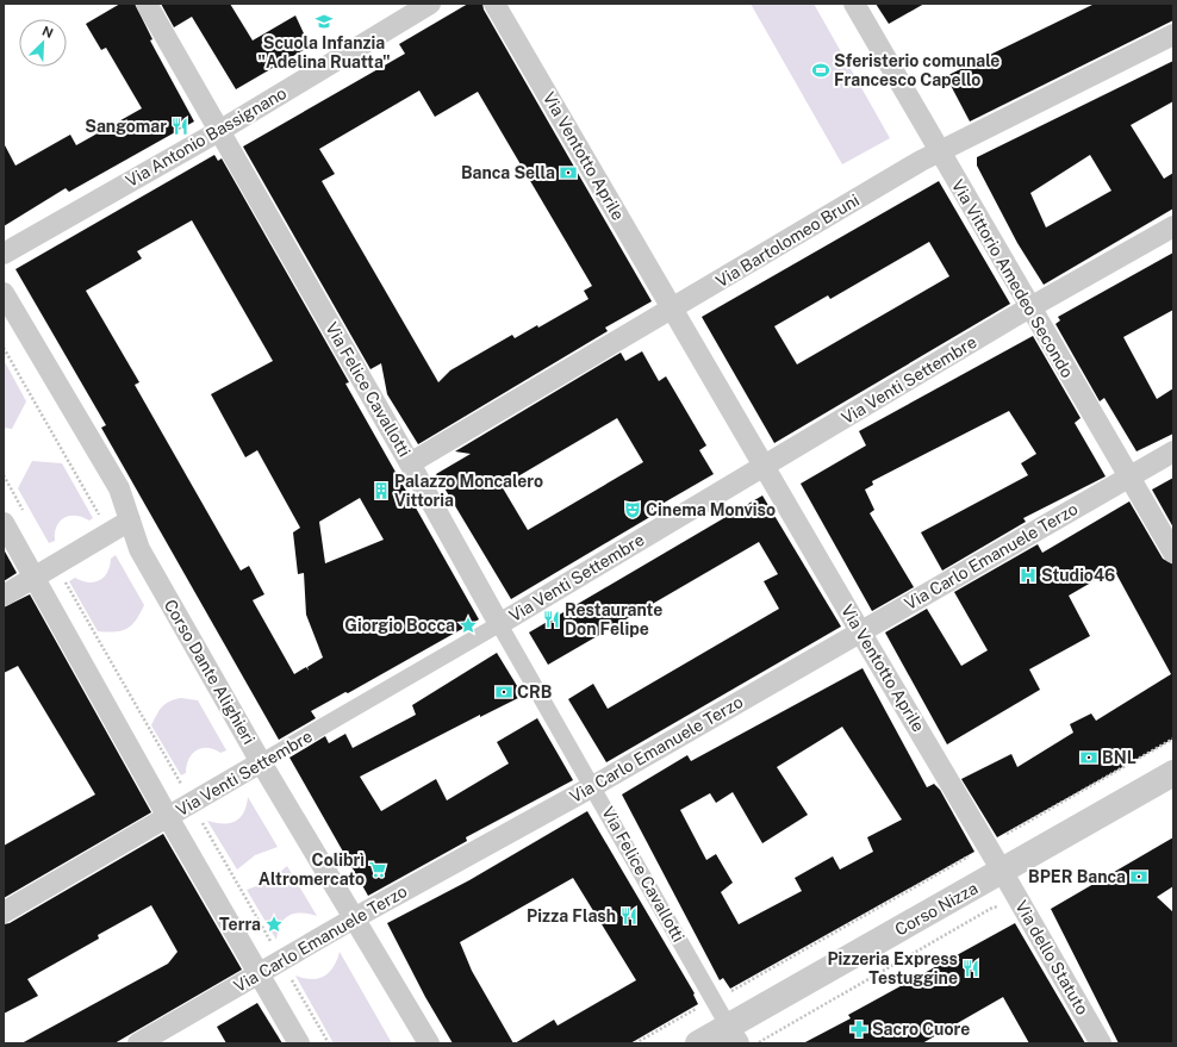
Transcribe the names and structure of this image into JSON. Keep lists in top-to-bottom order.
{
  "streets": {
    "street": [
      "Via Antonio Bassignano",
      "Via Ventotto Aprile",
      "Via Bartolomeo Bruni",
      "Via Vittorio Amedeo Secondo",
      "Via Venti Settembre",
      "Via Felice Cavallotti",
      "Via Carlo Emanuele Terzo",
      "Corso Dante Alighieri",
      "Corso Nizza",
      "Via dello Statuto"
    ]
  },
  "crossings": [
    ["Via Antonio Bassignano", "Via Felice Cavallotti"],
    ["Via Ventotto Aprile", "Via Bartolomeo Bruni"],
    ["Via Ventotto Aprile", "Via Venti Settembre"],
    ["Via Ventotto Aprile", "Via Carlo Emanuele Terzo"],
    ["Via Ventotto Aprile", "Corso Nizza"],
    ["Via Ventotto Aprile", "Via dello Statuto"],
    ["Via Bartolomeo Bruni", "Via Vittorio Amedeo Secondo"],
    ["Via Bartolomeo Bruni", "Via Felice Cavallotti"],
    ["Via Vittorio Amedeo Secondo", "Via Venti Settembre"],
    ["Via Vittorio Amedeo Secondo", "Via Carlo Emanuele Terzo"],
    ["Via Venti Settembre", "Via Felice Cavallotti"],
    ["Via Venti Settembre", "Corso Dante Alighieri"],
    ["Via Felice Cavallotti", "Via Carlo Emanuele Terzo"],
    ["Via Felice Cavallotti", "Corso Nizza"],
    ["Via Carlo Emanuele Terzo", "Corso Dante Alighieri"],
    ["Corso Nizza", "Via dello Statuto"]
  ],
  "places": {
    "school or university": ["Scuola Infanzia \"Adelina Ruatta\""],
    "sports": ["Sferisterio comunale Francesco Capello"],
    "restaurant": [
      "Sangomar",
      "Restaurante Don Felipe",
      "Pizza Flash",
      "Pizzeria Express Testuggine"
    ],
    "bank": [
      "Banca Sella",
      "CRB",
      "BNL",
      "BPER Banca"
    ],
    "building": ["Palazzo Moncalero Vittoria"],
    "theatre": ["Cinema Monviso"],
    "hospital": ["Studio46"],
    "place": ["Giorgio Bocca", "Terra"],
    "supermarket": ["Colibrì Altromercato"],
    "pharmacy": ["Sacro Cuore"]
  },
  "north": "top right"
}
